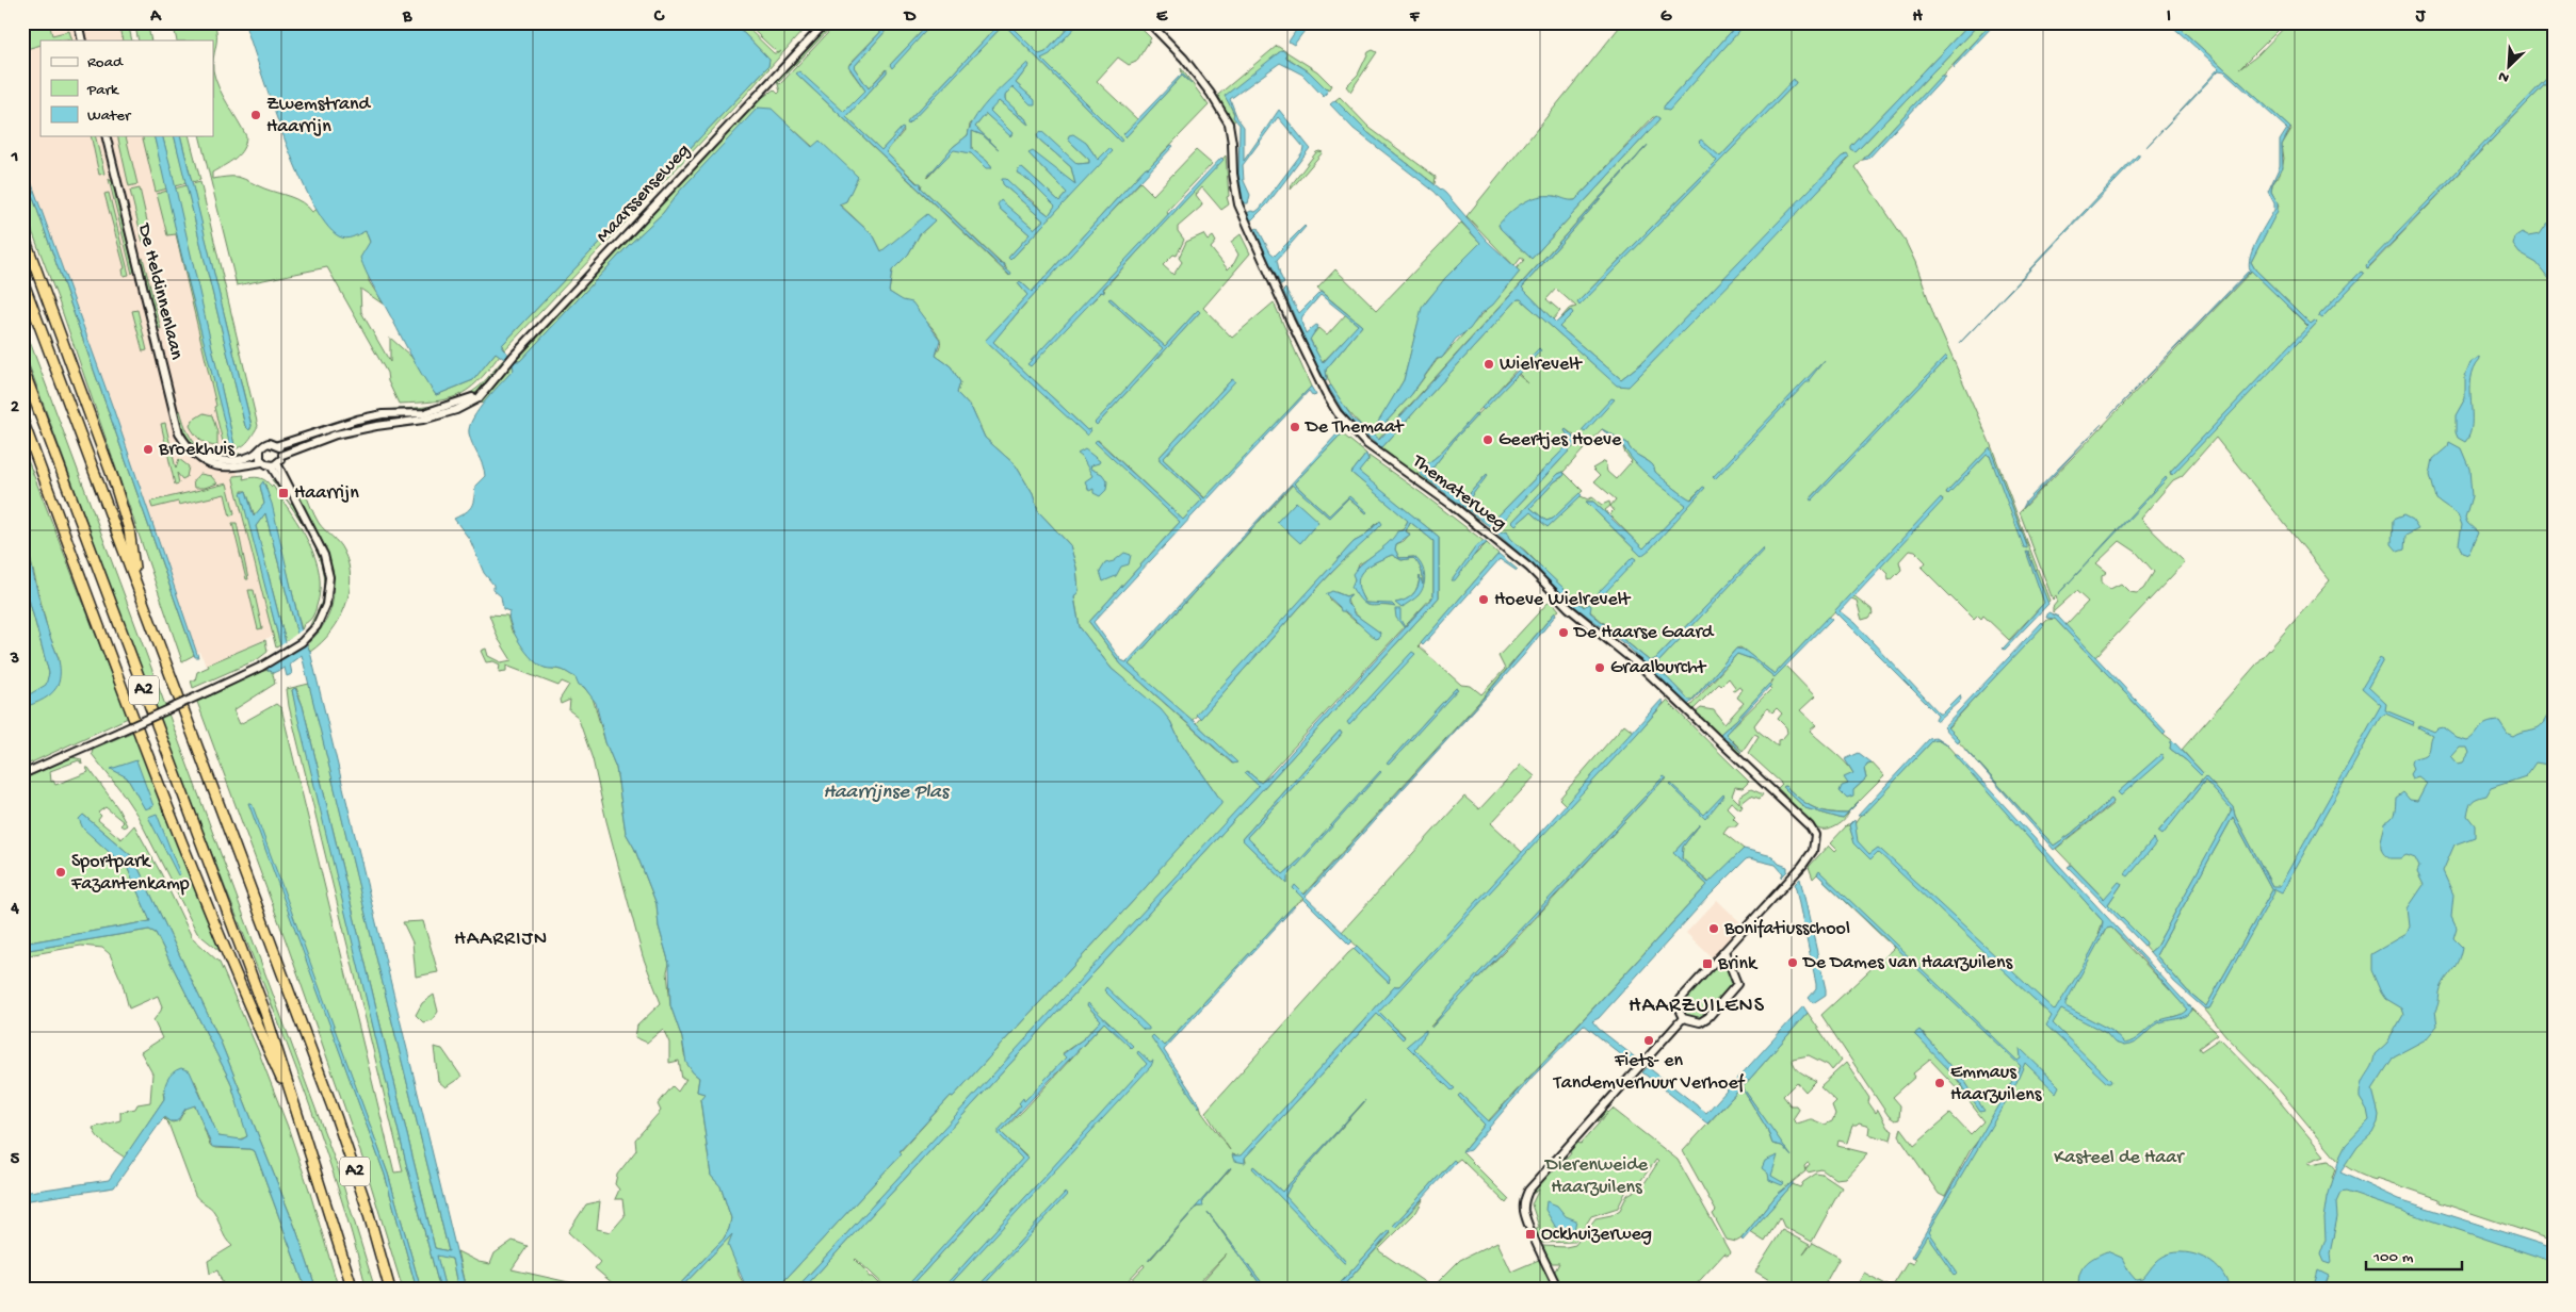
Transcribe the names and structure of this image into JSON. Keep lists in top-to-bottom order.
{
  "streets": {
    "highway": ["A2"],
    "street": ["Maarssenseweg", "De Heldinnenlaan", "Thematerweg"]
  },
  "crossings": [
    ["Maarssenseweg", "De Heldinnenlaan"]
  ],
  "districts": ["HAARRIJN", "HAARZUILENS"],
  "water": ["Haarrijnse Plas"],
  "parks": ["Kasteel de Haar", "Dierenweide Haarzuilens"],
  "places": {
    "other": [
      "Zwemstrand Haarrijn",
      "Wielrevelt",
      "De Themaat",
      "Geertjes Hoeve",
      "Broekhuis",
      "Hoeve Wielrevelt",
      "De Haarse Gaard",
      "Graalburcht",
      "Sportpark Fazantenkamp",
      "Bonifatiusschool",
      "De Dames van Haarzuilens",
      "Fiets- en Tandemverhuur Verhoef",
      "Emmaus Haarzuilens"
    ],
    "transit": ["Haarrijn", "Brink", "Ockhuizerweg"]
  },
  "legend": ["Road", "Park", "Water"],
  "scale_bar": "100 m",
  "north": "bottom left",
  "grid": {
    "columns": [
      "A",
      "B",
      "C",
      "D",
      "E",
      "F",
      "G",
      "H",
      "I",
      "J"
    ],
    "rows": [
      "1",
      "2",
      "3",
      "4",
      "5"
    ]
  }
}
